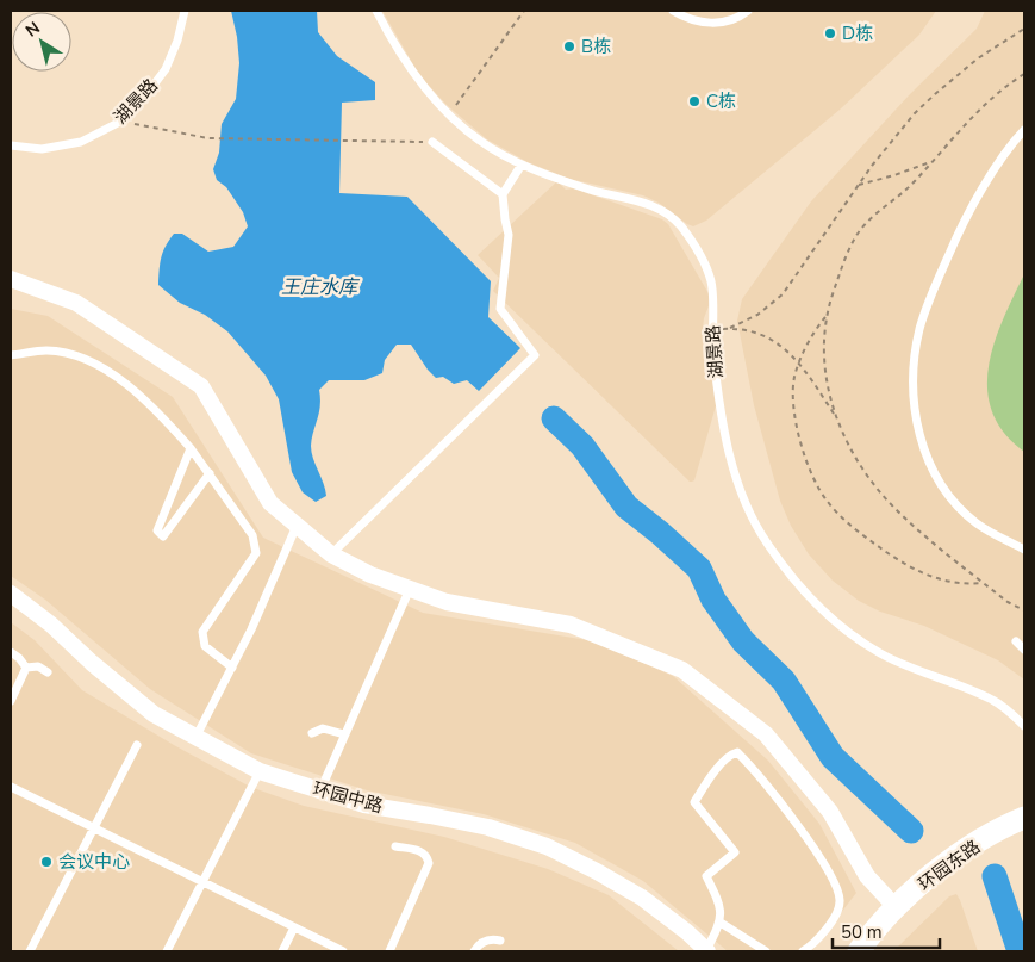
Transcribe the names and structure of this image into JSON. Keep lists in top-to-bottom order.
{
  "streets": {
    "street": ["环园中路", "环园东路"],
    "lane": ["湖景路"]
  },
  "water": ["王庄水库"],
  "places": [
    "D栋",
    "B栋",
    "C栋",
    "会议中心"
  ],
  "scale_bar": "50 m",
  "north": "top left"
}
